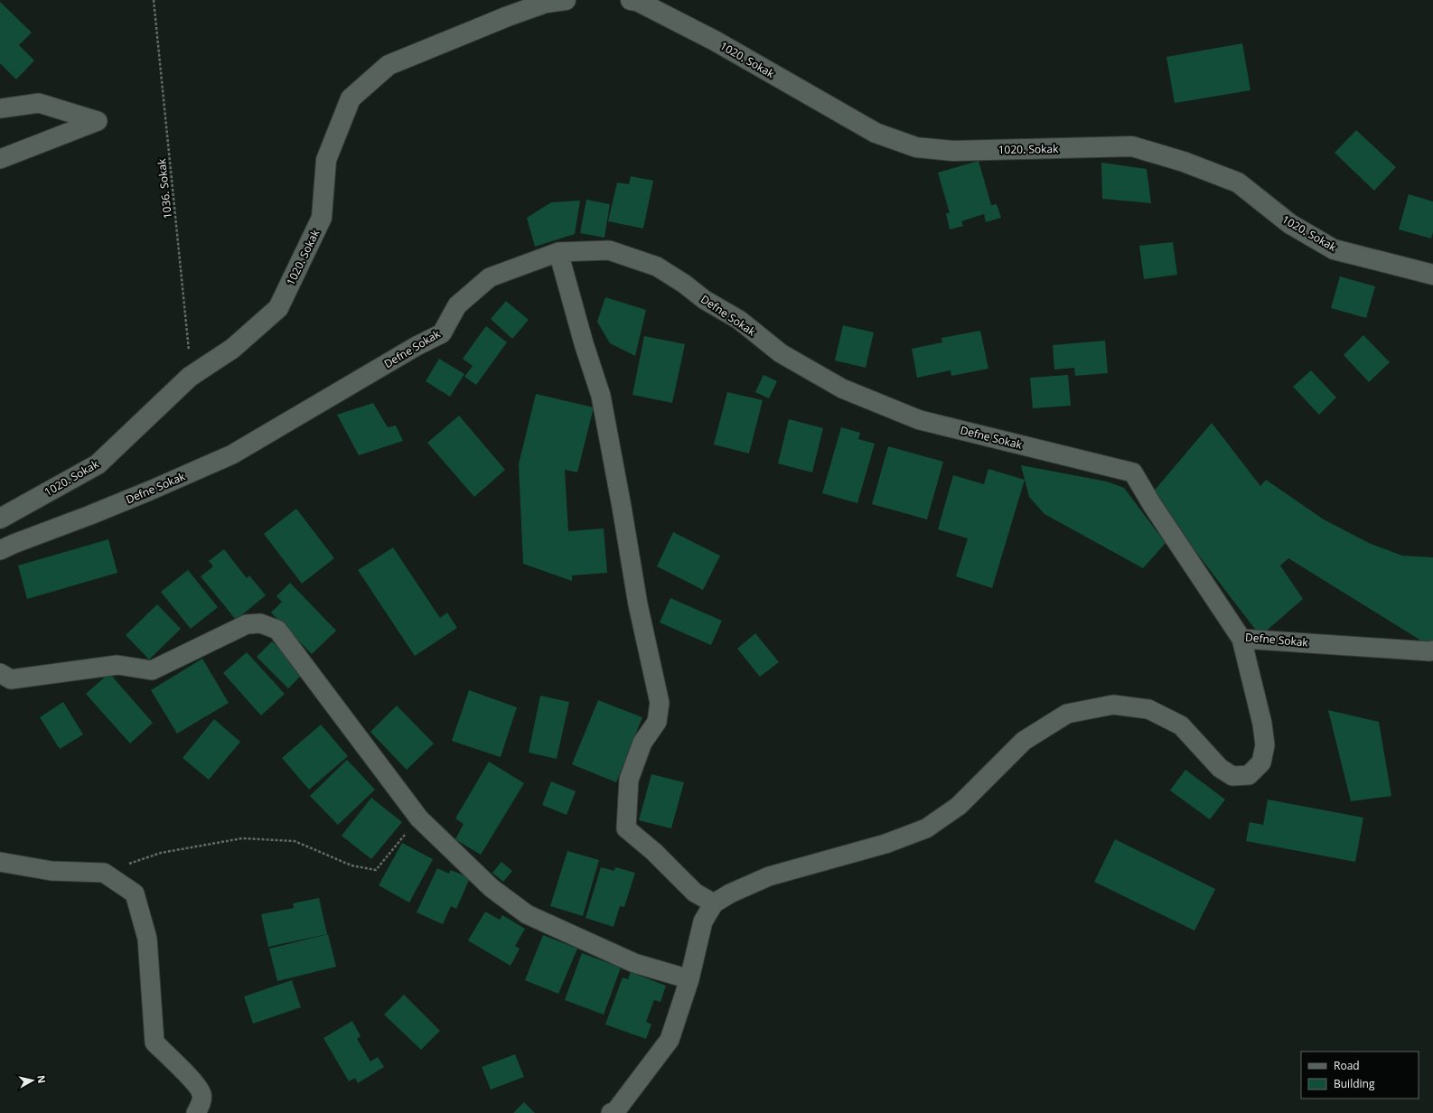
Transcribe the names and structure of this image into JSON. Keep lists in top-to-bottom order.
{
  "streets": {
    "street": ["1020. Sokak", "Defne Sokak"],
    "path": ["1036. Sokak"]
  },
  "crossings": [
    ["1020. Sokak", "1036. Sokak"]
  ],
  "legend": ["Road", "Building"],
  "north": "right"
}
